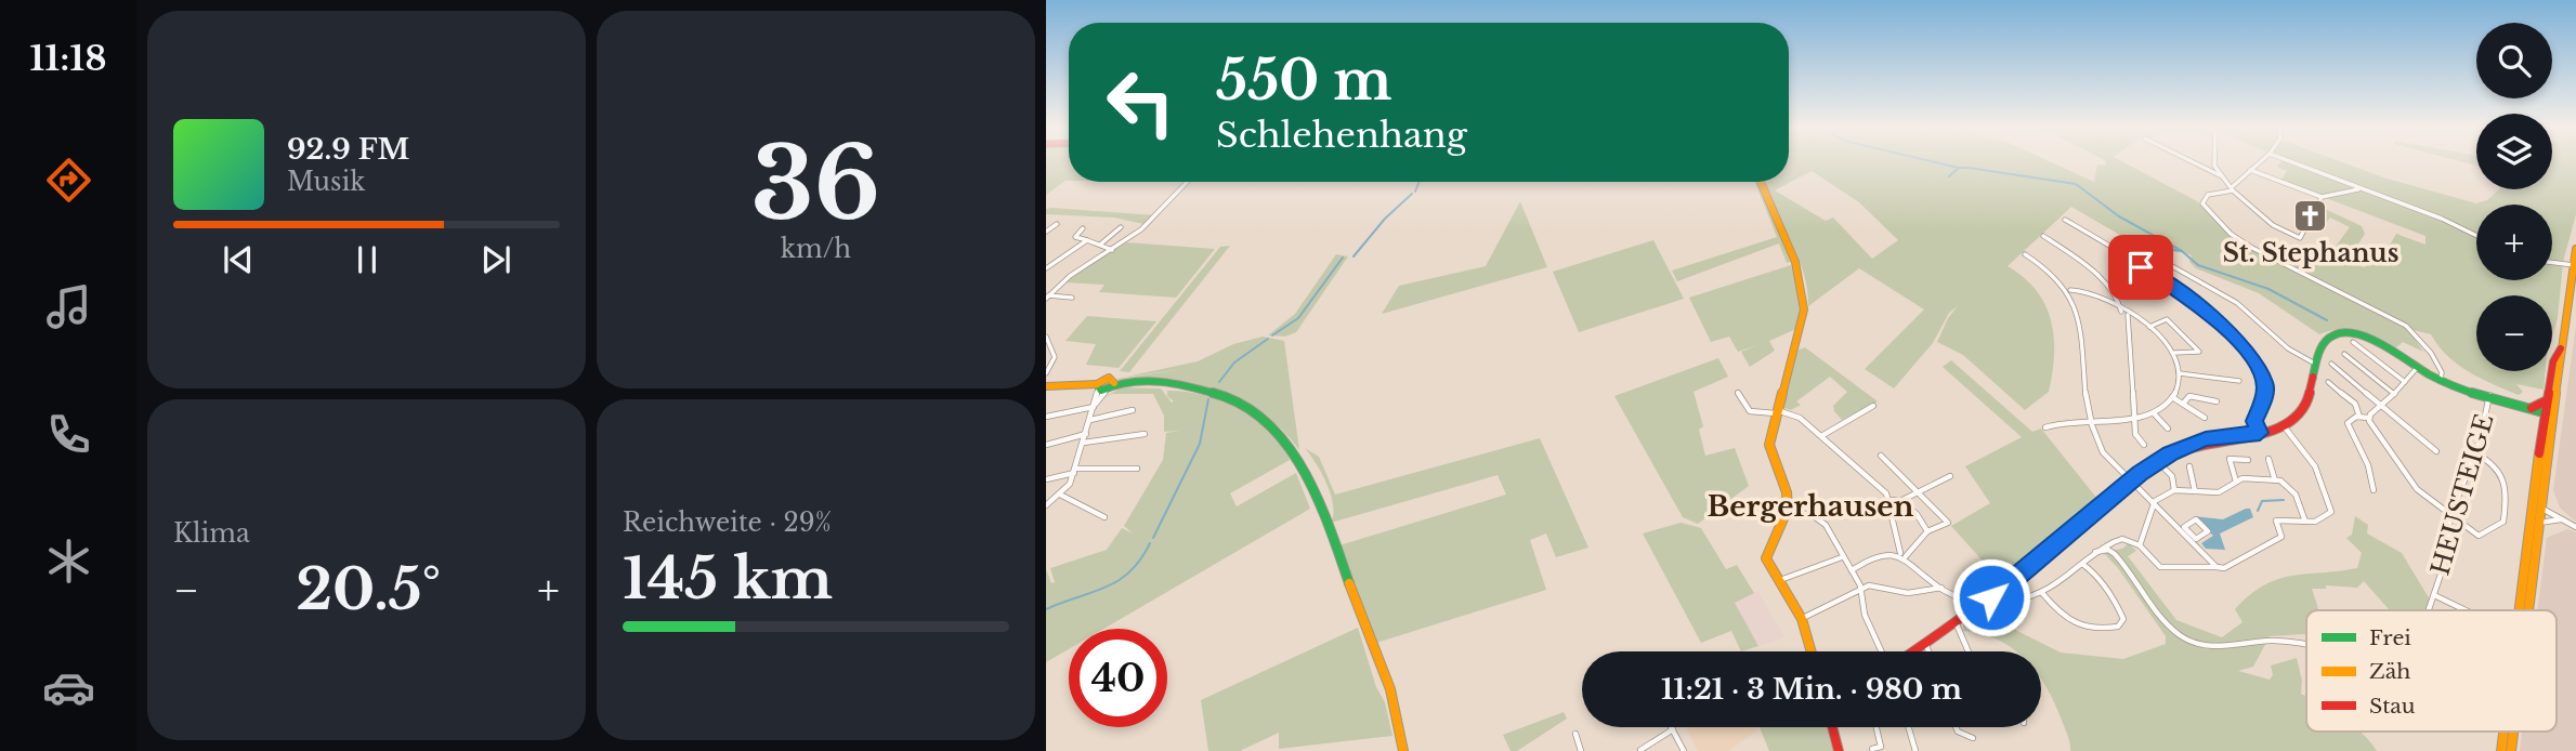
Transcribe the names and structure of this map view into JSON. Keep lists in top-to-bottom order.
{
  "streets": {
    "street": ["HEUSTEIGE"]
  },
  "districts": ["Bergerhausen"],
  "places": {
    "church": ["St. Stephanus"]
  },
  "legend": ["Frei", "Zäh", "Stau"],
  "page": {
    "tabs": "11:18",
    "tile": [
      ["36", "km/h"],
      "Klima",
      ["Reichweite · 29%", "145 km"]
    ],
    "map_buttons": ["+", "−"],
    "turn": ["550 m", "Schlehenhang"],
    "song": ["92.9 FM", "Musik"],
    "heat": ["−", "20.5°", "+"],
    "limit": "40",
    "trip": "11:21 · 3 Min. · 980 m"
  }
}
